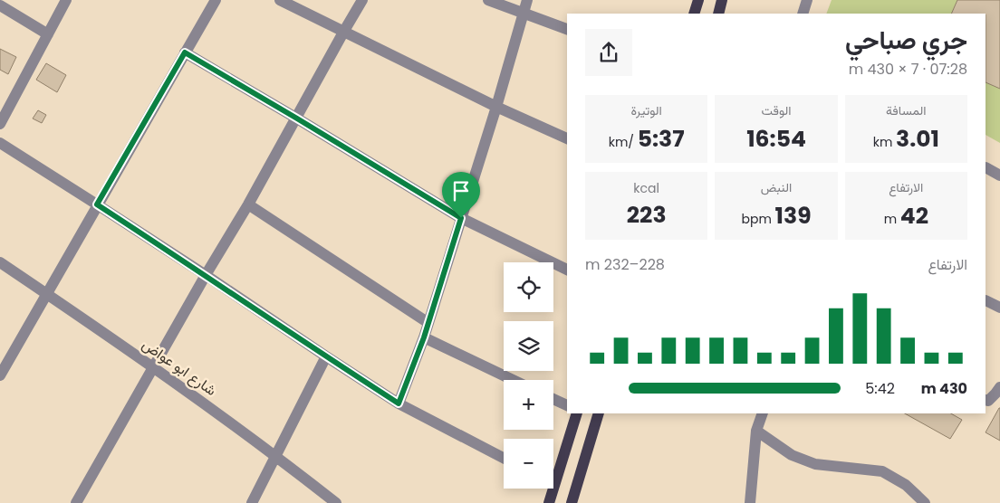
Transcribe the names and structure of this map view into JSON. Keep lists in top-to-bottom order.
{
  "streets": {
    "street": ["شارع ابو عواض"]
  },
  "page": {
    "heading": ["جري صباحي", "07:28 · 7 × 430 m"],
    "stats": [
      ["المسافة", "3.01 km"],
      ["الوقت", "16:54"],
      ["الوتيرة", "5:37 /km"],
      ["الارتفاع", "42 m"],
      ["النبض", "139 bpm"],
      ["kcal", "223"]
    ],
    "chart": ["الارتفاع", "228–232 m"],
    "map_buttons": ["+", "−"],
    "list": [
      {
        "name": "430 m",
        "note": "5:42"
      }
    ]
  }
}
